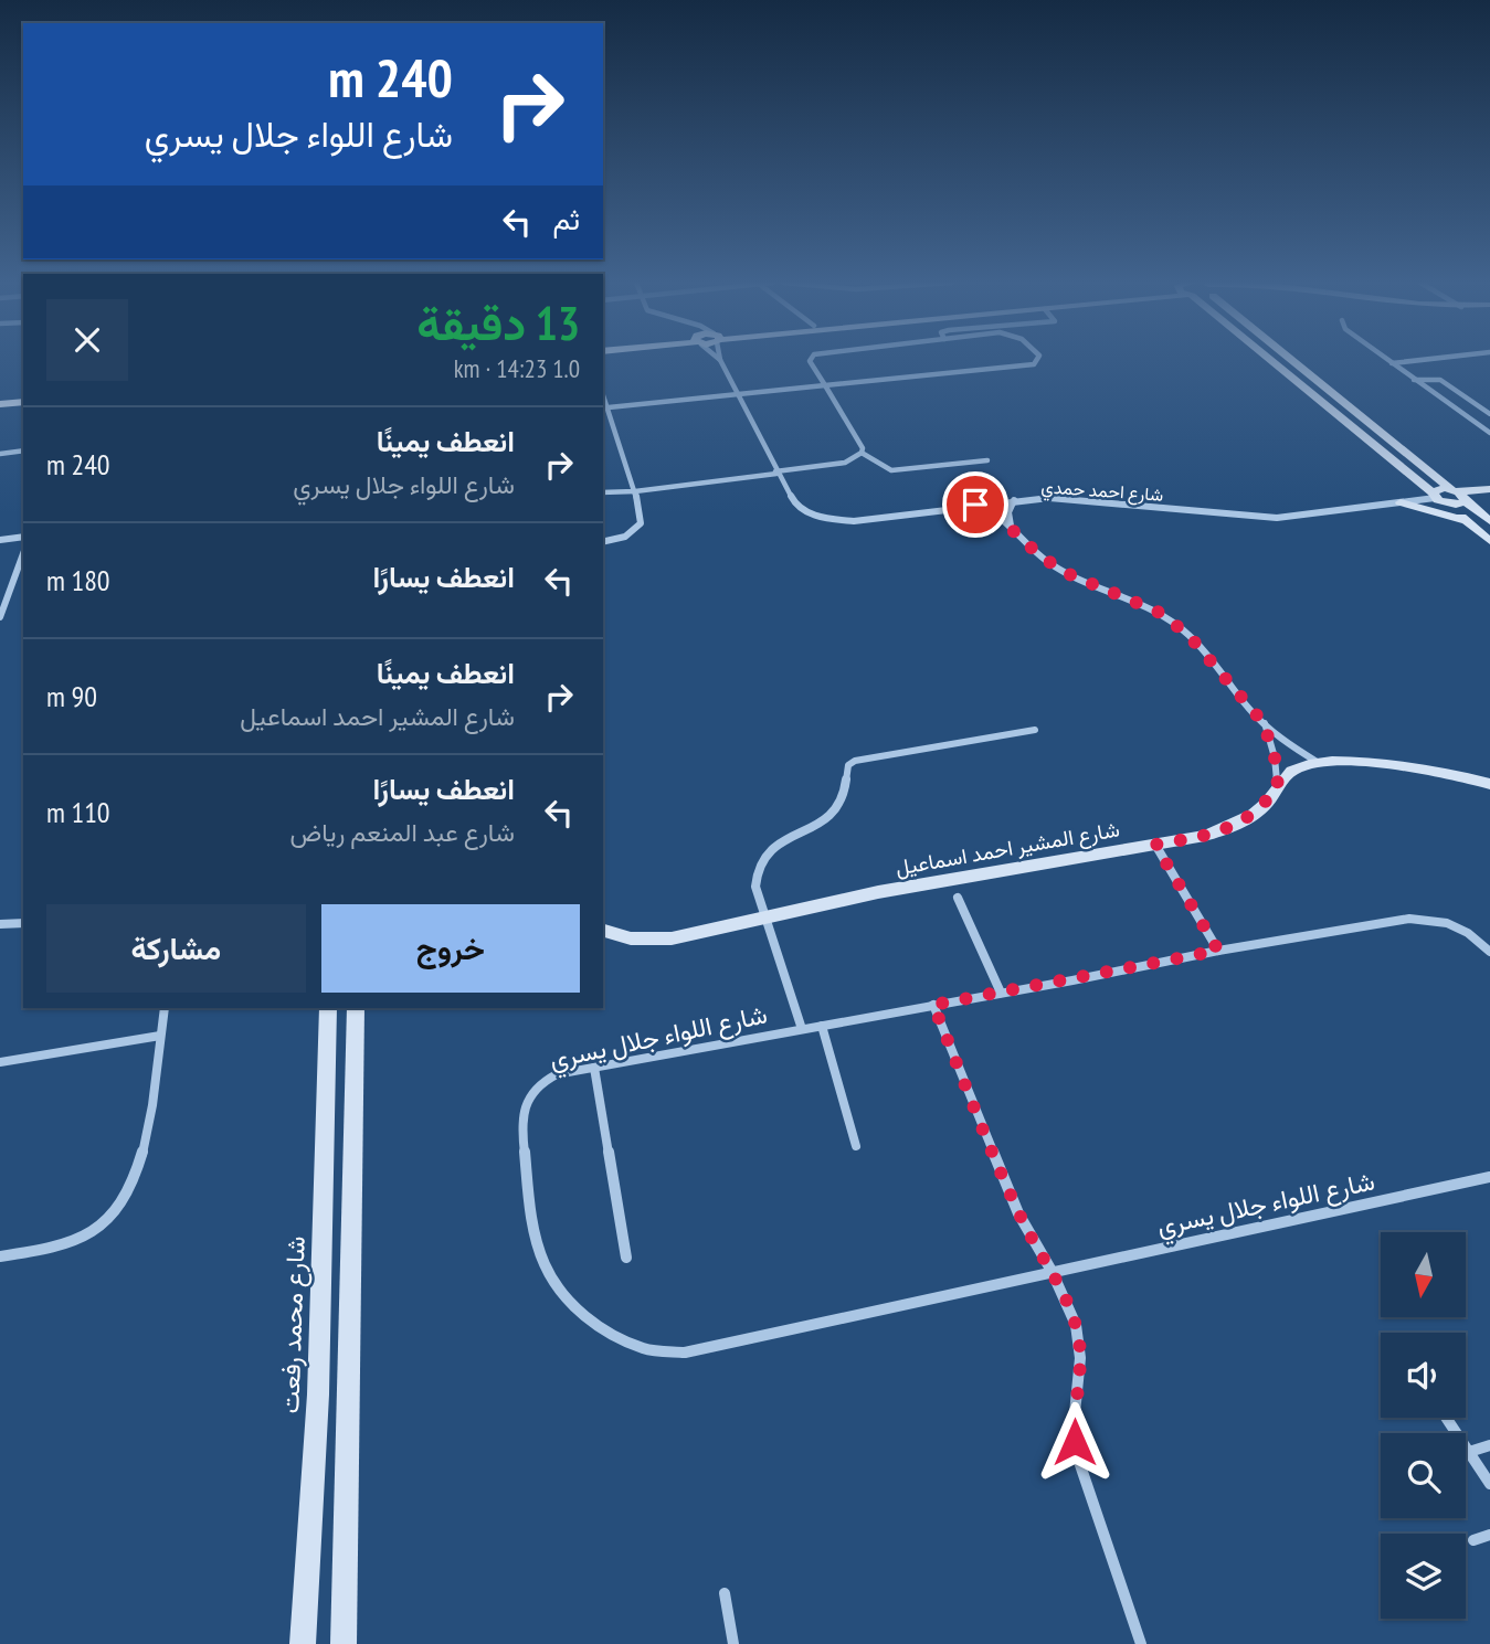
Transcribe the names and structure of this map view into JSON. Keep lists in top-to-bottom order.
{
  "streets": {
    "street": [
      "شارع احمد حمدي",
      "شارع المشير احمد اسماعيل",
      "شارع اللواء جلال يسري",
      "شارع محمد رفعت"
    ]
  },
  "north": "bottom",
  "page": {
    "turn": ["240 m", "شارع اللواء جلال يسري"],
    "then": "ثم",
    "heading": ["13 دقيقة", "1.0 km · 14:23"],
    "list": [
      {
        "name": "انعطف يمينًا",
        "note": "شارع اللواء جلال يسري",
        "value": "240 m"
      },
      {
        "name": "انعطف يسارًا",
        "value": "180 m"
      },
      {
        "name": "انعطف يمينًا",
        "note": "شارع المشير احمد اسماعيل",
        "value": "90 m"
      },
      {
        "name": "انعطف يسارًا",
        "note": "شارع عبد المنعم رياض",
        "value": "110 m"
      }
    ],
    "buttons": ["خروج", "مشاركة"]
  }
}
